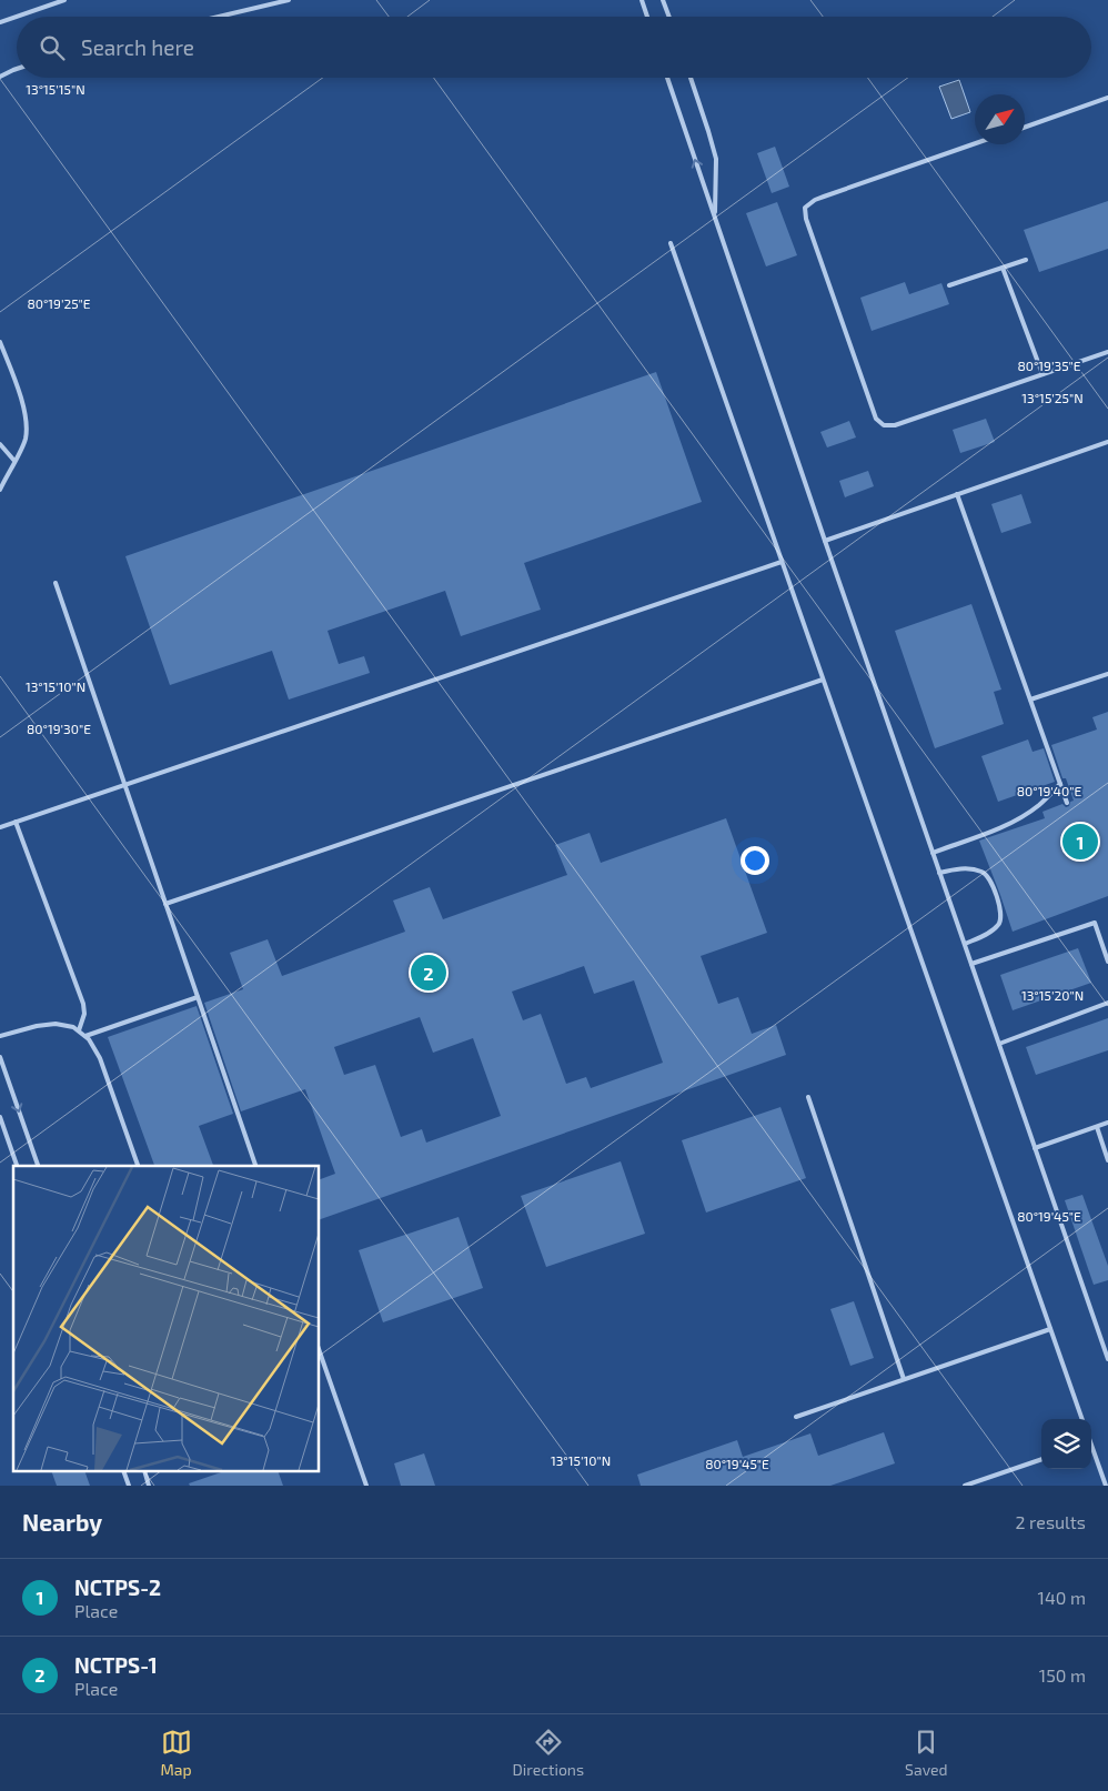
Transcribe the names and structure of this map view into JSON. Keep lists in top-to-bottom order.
{
  "north": "top right",
  "page": {
    "search": "Search here",
    "pins": ["1", "2"],
    "heading": ["Nearby", "2 results"],
    "list": [
      {
        "mark": "1",
        "name": "NCTPS-2",
        "note": "Place",
        "value": "140 m"
      },
      {
        "mark": "2",
        "name": "NCTPS-1",
        "note": "Place",
        "value": "150 m"
      }
    ],
    "nav": ["Map", "Directions", "Saved"]
  },
  "coordinates": [
    "13°15'15\"N",
    "80°19'25\"E",
    "80°19'35\"E",
    "13°15'25\"N",
    "13°15'10\"N",
    "80°19'30\"E",
    "80°19'40\"E",
    "13°15'20\"N",
    "80°19'45\"E"
  ]
}
